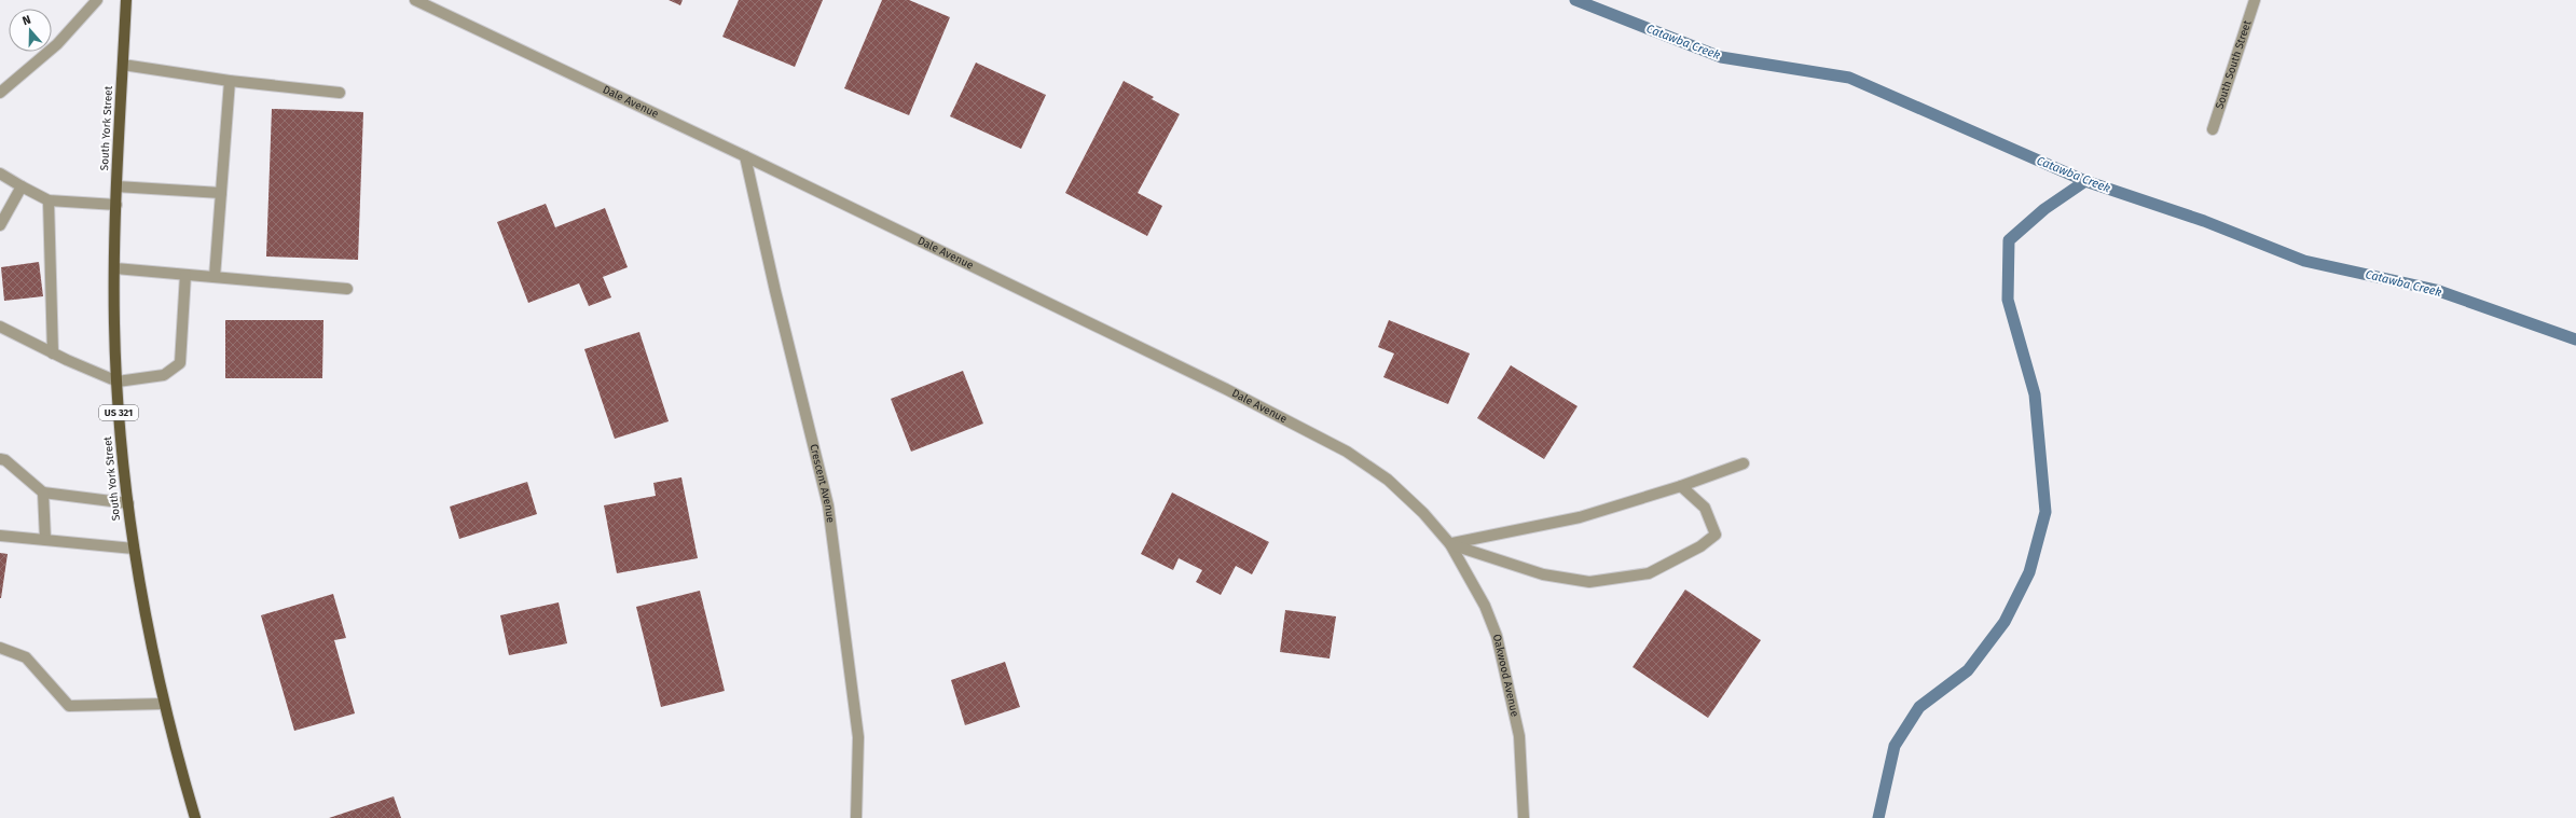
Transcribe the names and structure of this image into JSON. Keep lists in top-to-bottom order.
{
  "streets": {
    "main road": ["South York Street", "US 321"],
    "street": [
      "South South Street",
      "Dale Avenue",
      "Crescent Avenue",
      "Oakwood Avenue"
    ]
  },
  "crossings": [
    ["Dale Avenue", "Crescent Avenue"],
    ["Dale Avenue", "Oakwood Avenue"]
  ],
  "water": ["Catawba Creek"],
  "north": "top"
}
